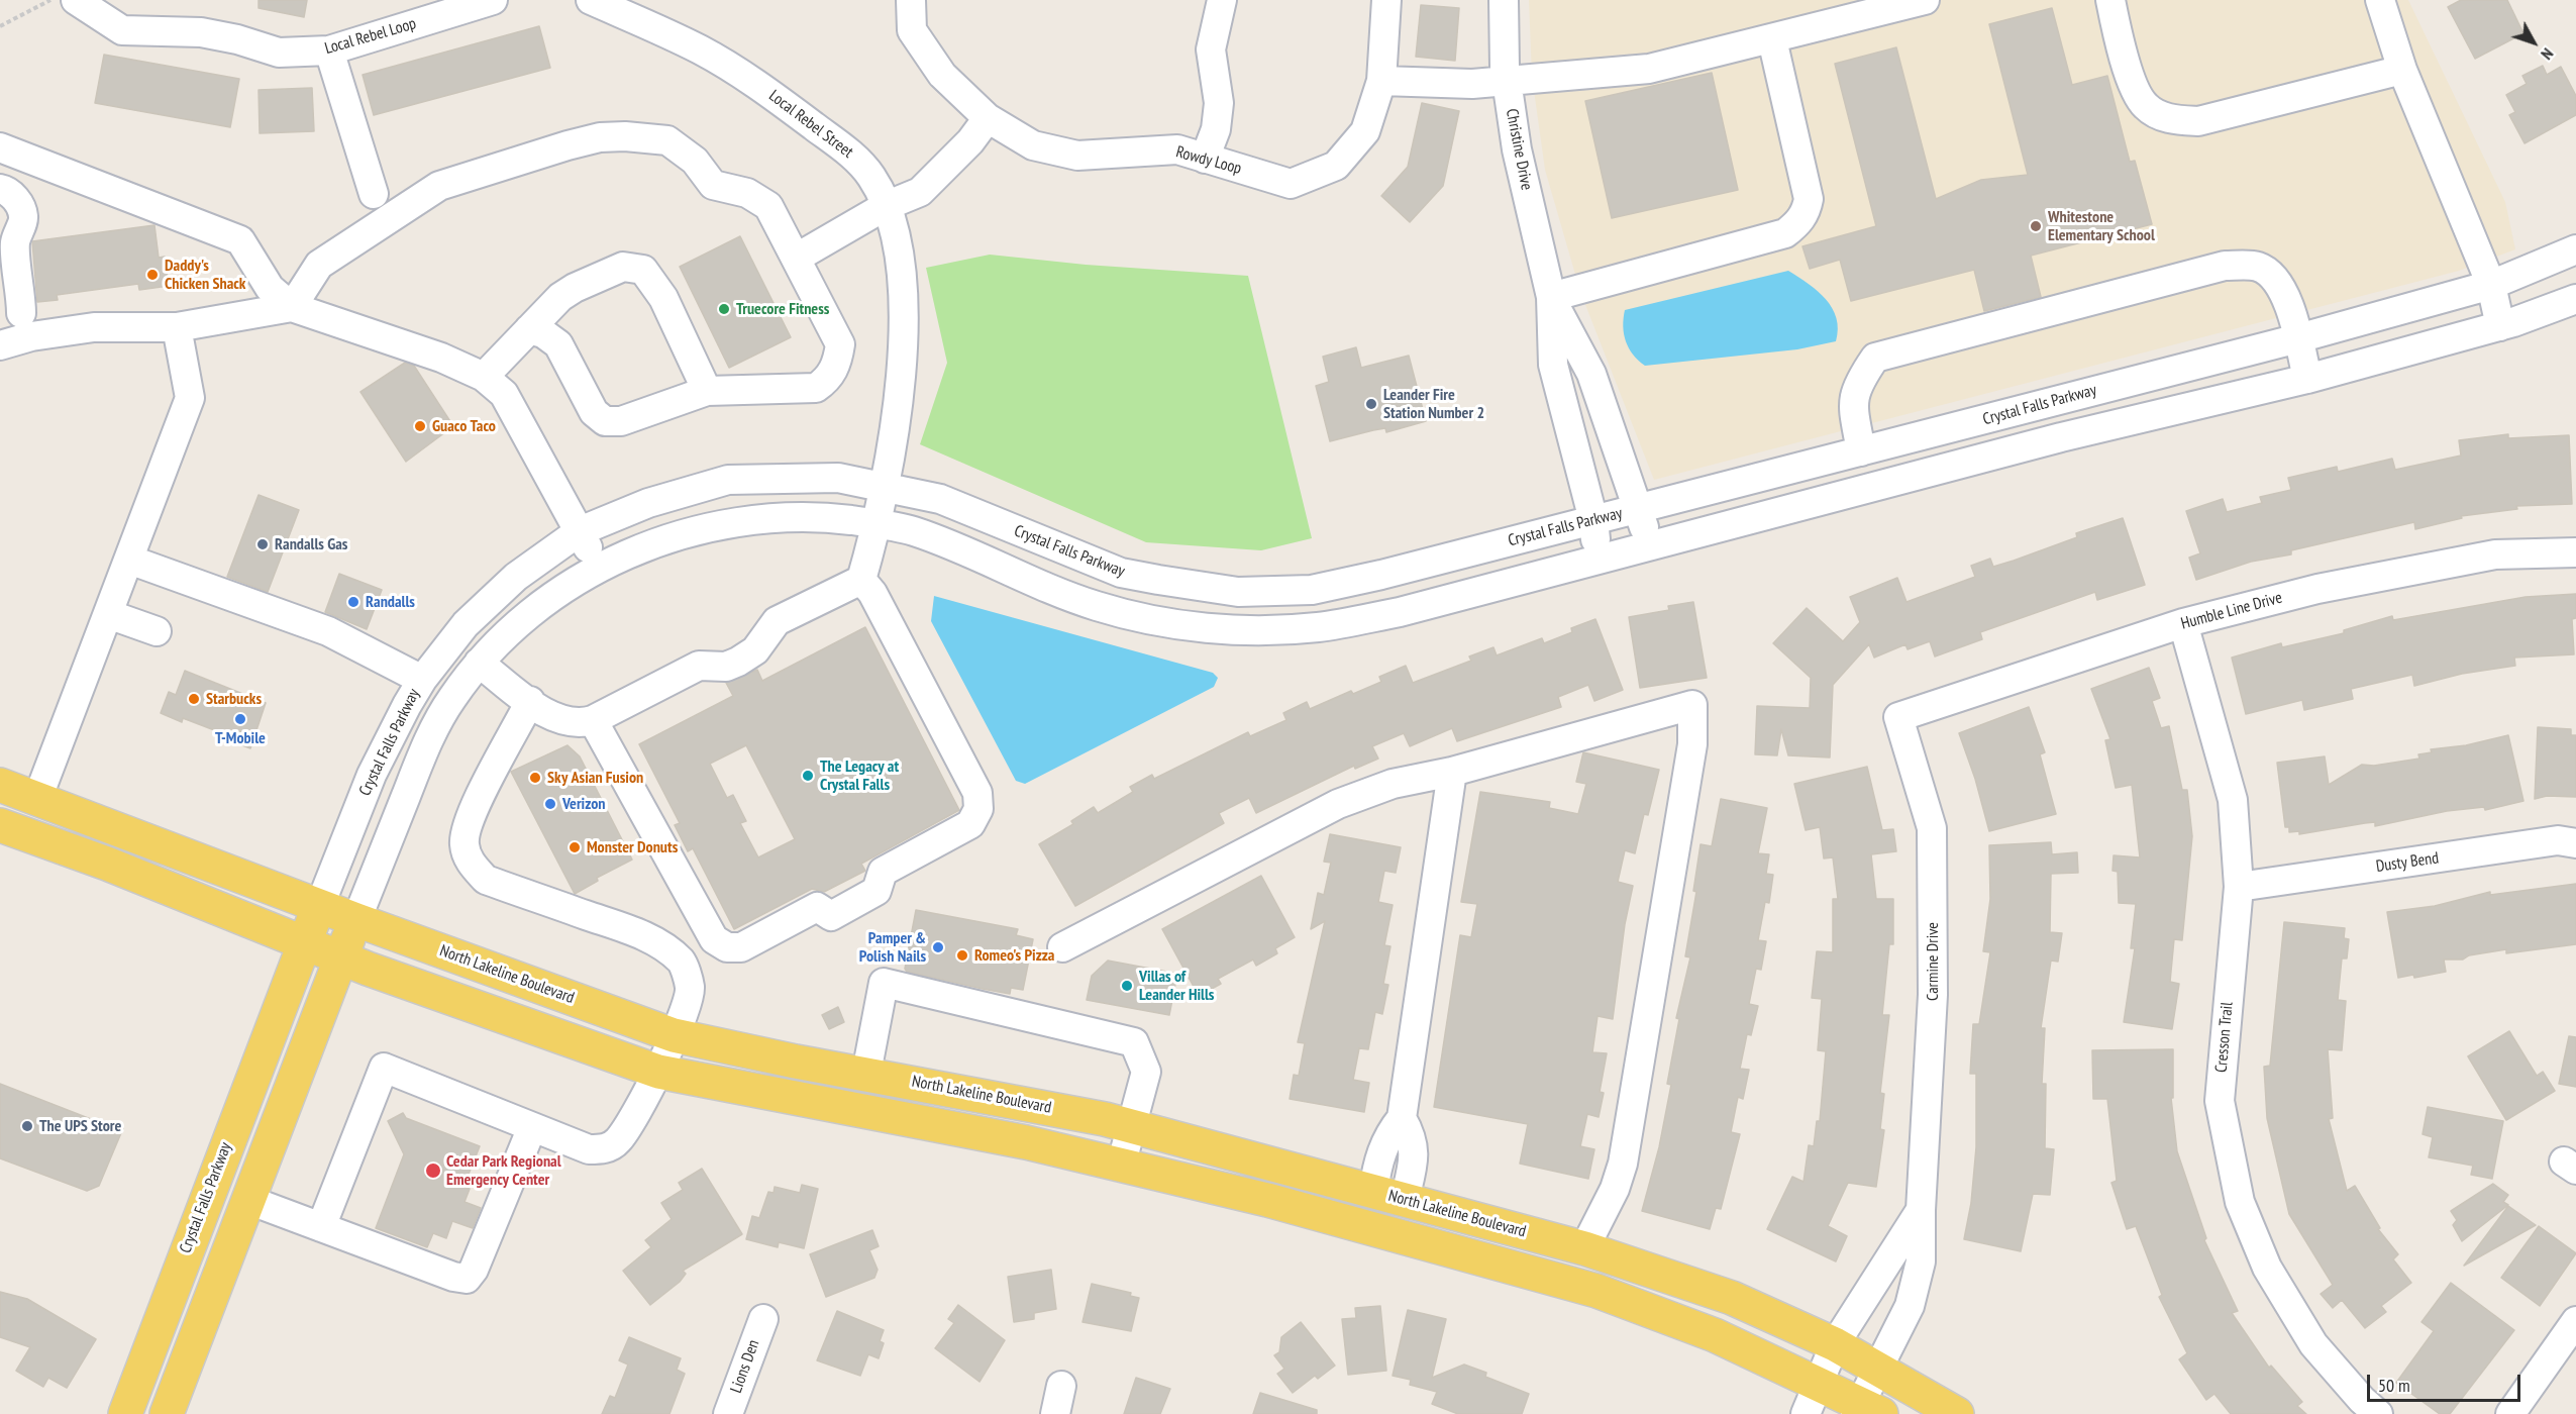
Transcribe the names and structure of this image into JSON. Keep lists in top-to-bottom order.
{
  "streets": {
    "main road": ["Crystal Falls Parkway", "North Lakeline Boulevard"],
    "street": [
      "Local Rebel Loop",
      "Local Rebel Street",
      "Christine Drive",
      "Rowdy Loop",
      "Humble Line Drive",
      "Dusty Bend",
      "Carmine Drive",
      "Cresson Trail",
      "Lions Den"
    ]
  },
  "crossings": [
    ["Local Rebel Street", "Crystal Falls Parkway"],
    ["Christine Drive", "Crystal Falls Parkway"],
    ["Crystal Falls Parkway", "North Lakeline Boulevard"],
    ["Humble Line Drive", "Carmine Drive"],
    ["Humble Line Drive", "Cresson Trail"],
    ["Dusty Bend", "Cresson Trail"],
    ["Carmine Drive", "North Lakeline Boulevard"]
  ],
  "places": [
    "Whitestone Elementary School",
    "Daddy's Chicken Shack",
    "Truecore Fitness",
    "Leander Fire Station Number 2",
    "Guaco Taco",
    "Randalls Gas",
    "Randalls",
    "Starbucks",
    "T-Mobile",
    "The Legacy at Crystal Falls",
    "Sky Asian Fusion",
    "Verizon",
    "Monster Donuts",
    "Pamper & Polish Nails",
    "Romeo's Pizza",
    "Villas of Leander Hills",
    "The UPS Store",
    "Cedar Park Regional Emergency Center"
  ],
  "scale_bar": "50 m",
  "north": "bottom right"
}
